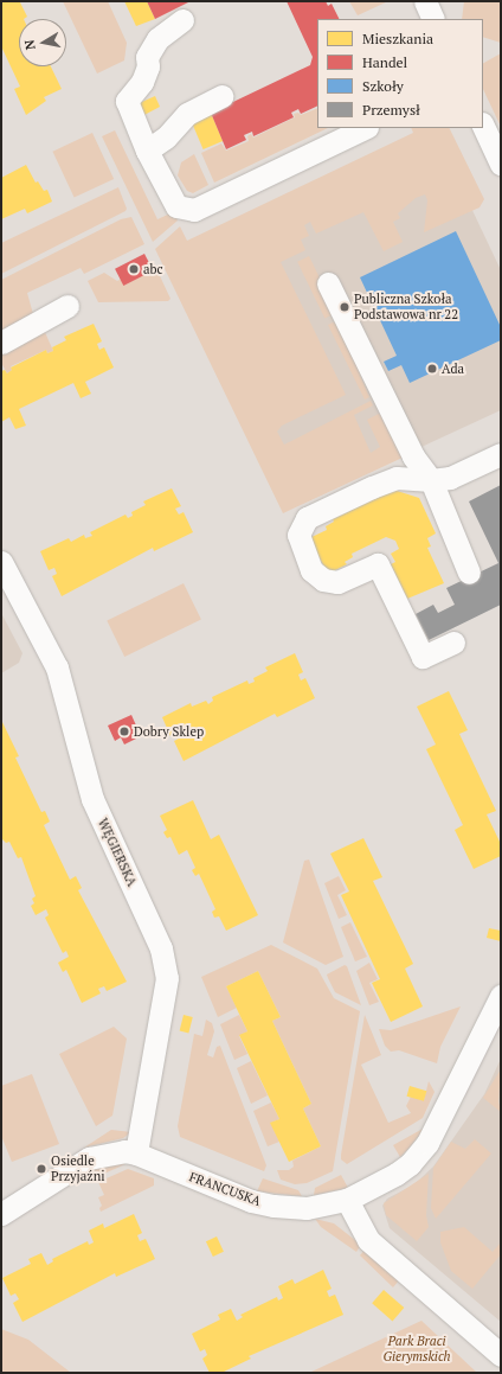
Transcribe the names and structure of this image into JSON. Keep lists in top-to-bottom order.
{
  "streets": {
    "street": ["WĘGIERSKA", "FRANCUSKA"]
  },
  "crossings": [
    ["WĘGIERSKA", "FRANCUSKA"]
  ],
  "parks": ["Park Braci Gierymskich"],
  "places": [
    "abc",
    "Publiczna Szkoła Podstawowa nr 22",
    "Ada",
    "Dobry Sklep",
    "Osiedle Przyjaźni"
  ],
  "legend": [
    "Mieszkania",
    "Handel",
    "Szkoły",
    "Przemysł"
  ],
  "north": "left"
}
